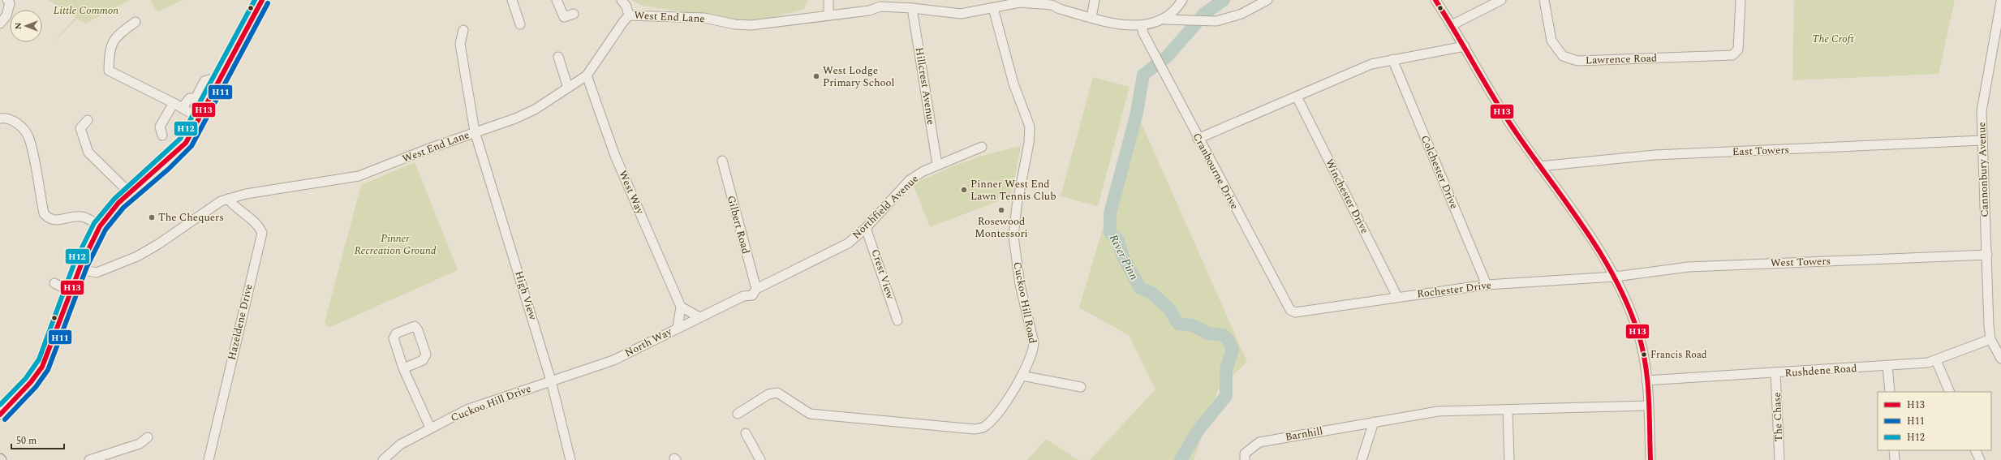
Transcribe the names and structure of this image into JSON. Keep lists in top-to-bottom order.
{
  "streets": {
    "street": [
      "West End Lane",
      "Lawrence Road",
      "Hillcrest Avenue",
      "East Towers",
      "Cannonbury Avenue",
      "Cranbourne Drive",
      "Colchester Drive",
      "West Way",
      "Winchester Drive",
      "Northfield Avenue",
      "Gilbert Road",
      "West Towers",
      "Crest View",
      "Rochester Drive",
      "High View",
      "Cuckoo Hill Road",
      "Hazeldene Drive",
      "North Way",
      "Rushdene Road",
      "Cuckoo Hill Drive",
      "The Chase",
      "Barnhill"
    ]
  },
  "crossings": [
    ["West End Lane", "Hillcrest Avenue"],
    ["West End Lane", "Cranbourne Drive"],
    ["West End Lane", "West Way"],
    ["West End Lane", "High View"],
    ["West End Lane", "Cuckoo Hill Road"],
    ["West End Lane", "Hazeldene Drive"],
    ["Hillcrest Avenue", "Northfield Avenue"],
    ["East Towers", "Cannonbury Avenue"],
    ["Cannonbury Avenue", "West Towers"],
    ["Cannonbury Avenue", "Rushdene Road"],
    ["Cranbourne Drive", "Rochester Drive"],
    ["Colchester Drive", "Rochester Drive"],
    ["Winchester Drive", "Rochester Drive"],
    ["Northfield Avenue", "Gilbert Road"],
    ["Northfield Avenue", "Crest View"],
    ["Northfield Avenue", "North Way"],
    ["Gilbert Road", "North Way"],
    ["West Towers", "Rochester Drive"],
    ["High View", "North Way"],
    ["High View", "Cuckoo Hill Drive"],
    ["North Way", "Cuckoo Hill Drive"],
    ["Rushdene Road", "The Chase"]
  ],
  "water": ["River Pinn"],
  "parks": ["Little Common", "The Croft", "Pinner Recreation Ground"],
  "places": [
    "West Lodge Primary School",
    "Pinner West End Lawn Tennis Club",
    "Rosewood Montessori",
    "The Chequers",
    "Francis Road"
  ],
  "lines": ["transit line H13", "transit line H12", "transit line H11"],
  "legend": ["H13", "H11", "H12"],
  "scale_bar": "50 m",
  "north": "left"
}
